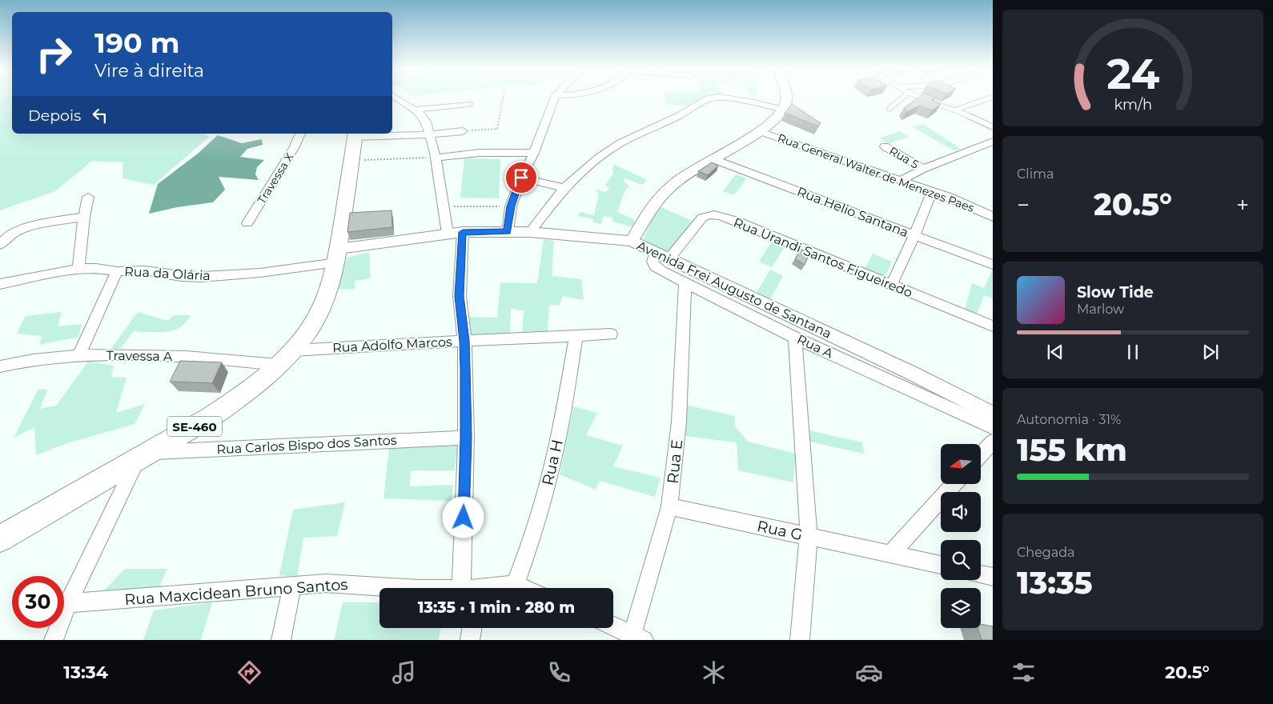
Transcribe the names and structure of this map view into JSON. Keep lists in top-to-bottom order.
{
  "streets": {
    "main road": ["SE-460"],
    "street": [
      "Rua 5",
      "Rua General Walter de Menezes Paes",
      "Travessa X",
      "Rua Helio Santana",
      "Rua Urandi Santos Figueiredo",
      "Rua da Olária",
      "Avenida Frei Augusto de Santana",
      "Rua Adolfo Marcos",
      "Rua A",
      "Travessa A",
      "Rua Carlos Bispo dos Santos",
      "Rua E",
      "Rua H",
      "Rua G",
      "Rua Maxcidean Bruno Santos"
    ]
  },
  "crossings": [
    ["Rua Urandi Santos Figueiredo", "Avenida Frei Augusto de Santana"],
    ["Rua Urandi Santos Figueiredo", "Rua A"],
    ["Rua da Olária", "Avenida Frei Augusto de Santana"],
    ["Rua da Olária", "SE-460"],
    ["Avenida Frei Augusto de Santana", "Rua A"],
    ["Avenida Frei Augusto de Santana", "SE-460"],
    ["Rua Adolfo Marcos", "Travessa A"],
    ["Rua Adolfo Marcos", "SE-460"],
    ["Rua Adolfo Marcos", "Rua H"],
    ["Rua A", "Rua E"],
    ["Travessa A", "SE-460"],
    ["SE-460", "Rua Carlos Bispo dos Santos"],
    ["Rua E", "Rua G"]
  ],
  "north": "left",
  "page": {
    "turn": ["190 m", "Vire à direita"],
    "then": "Depois",
    "tile": [
      "Clima",
      ["Autonomia · 31%", "155 km"],
      ["Chegada", "13:35"]
    ],
    "heat": ["−", "20.5°", "+"],
    "song": ["Slow Tide", "Marlow"],
    "limit": "30",
    "trip": "13:35 · 1 min · 280 m",
    "tabs": ["13:34", "20.5°"],
    "gauge": ["24", "km/h"]
  }
}
